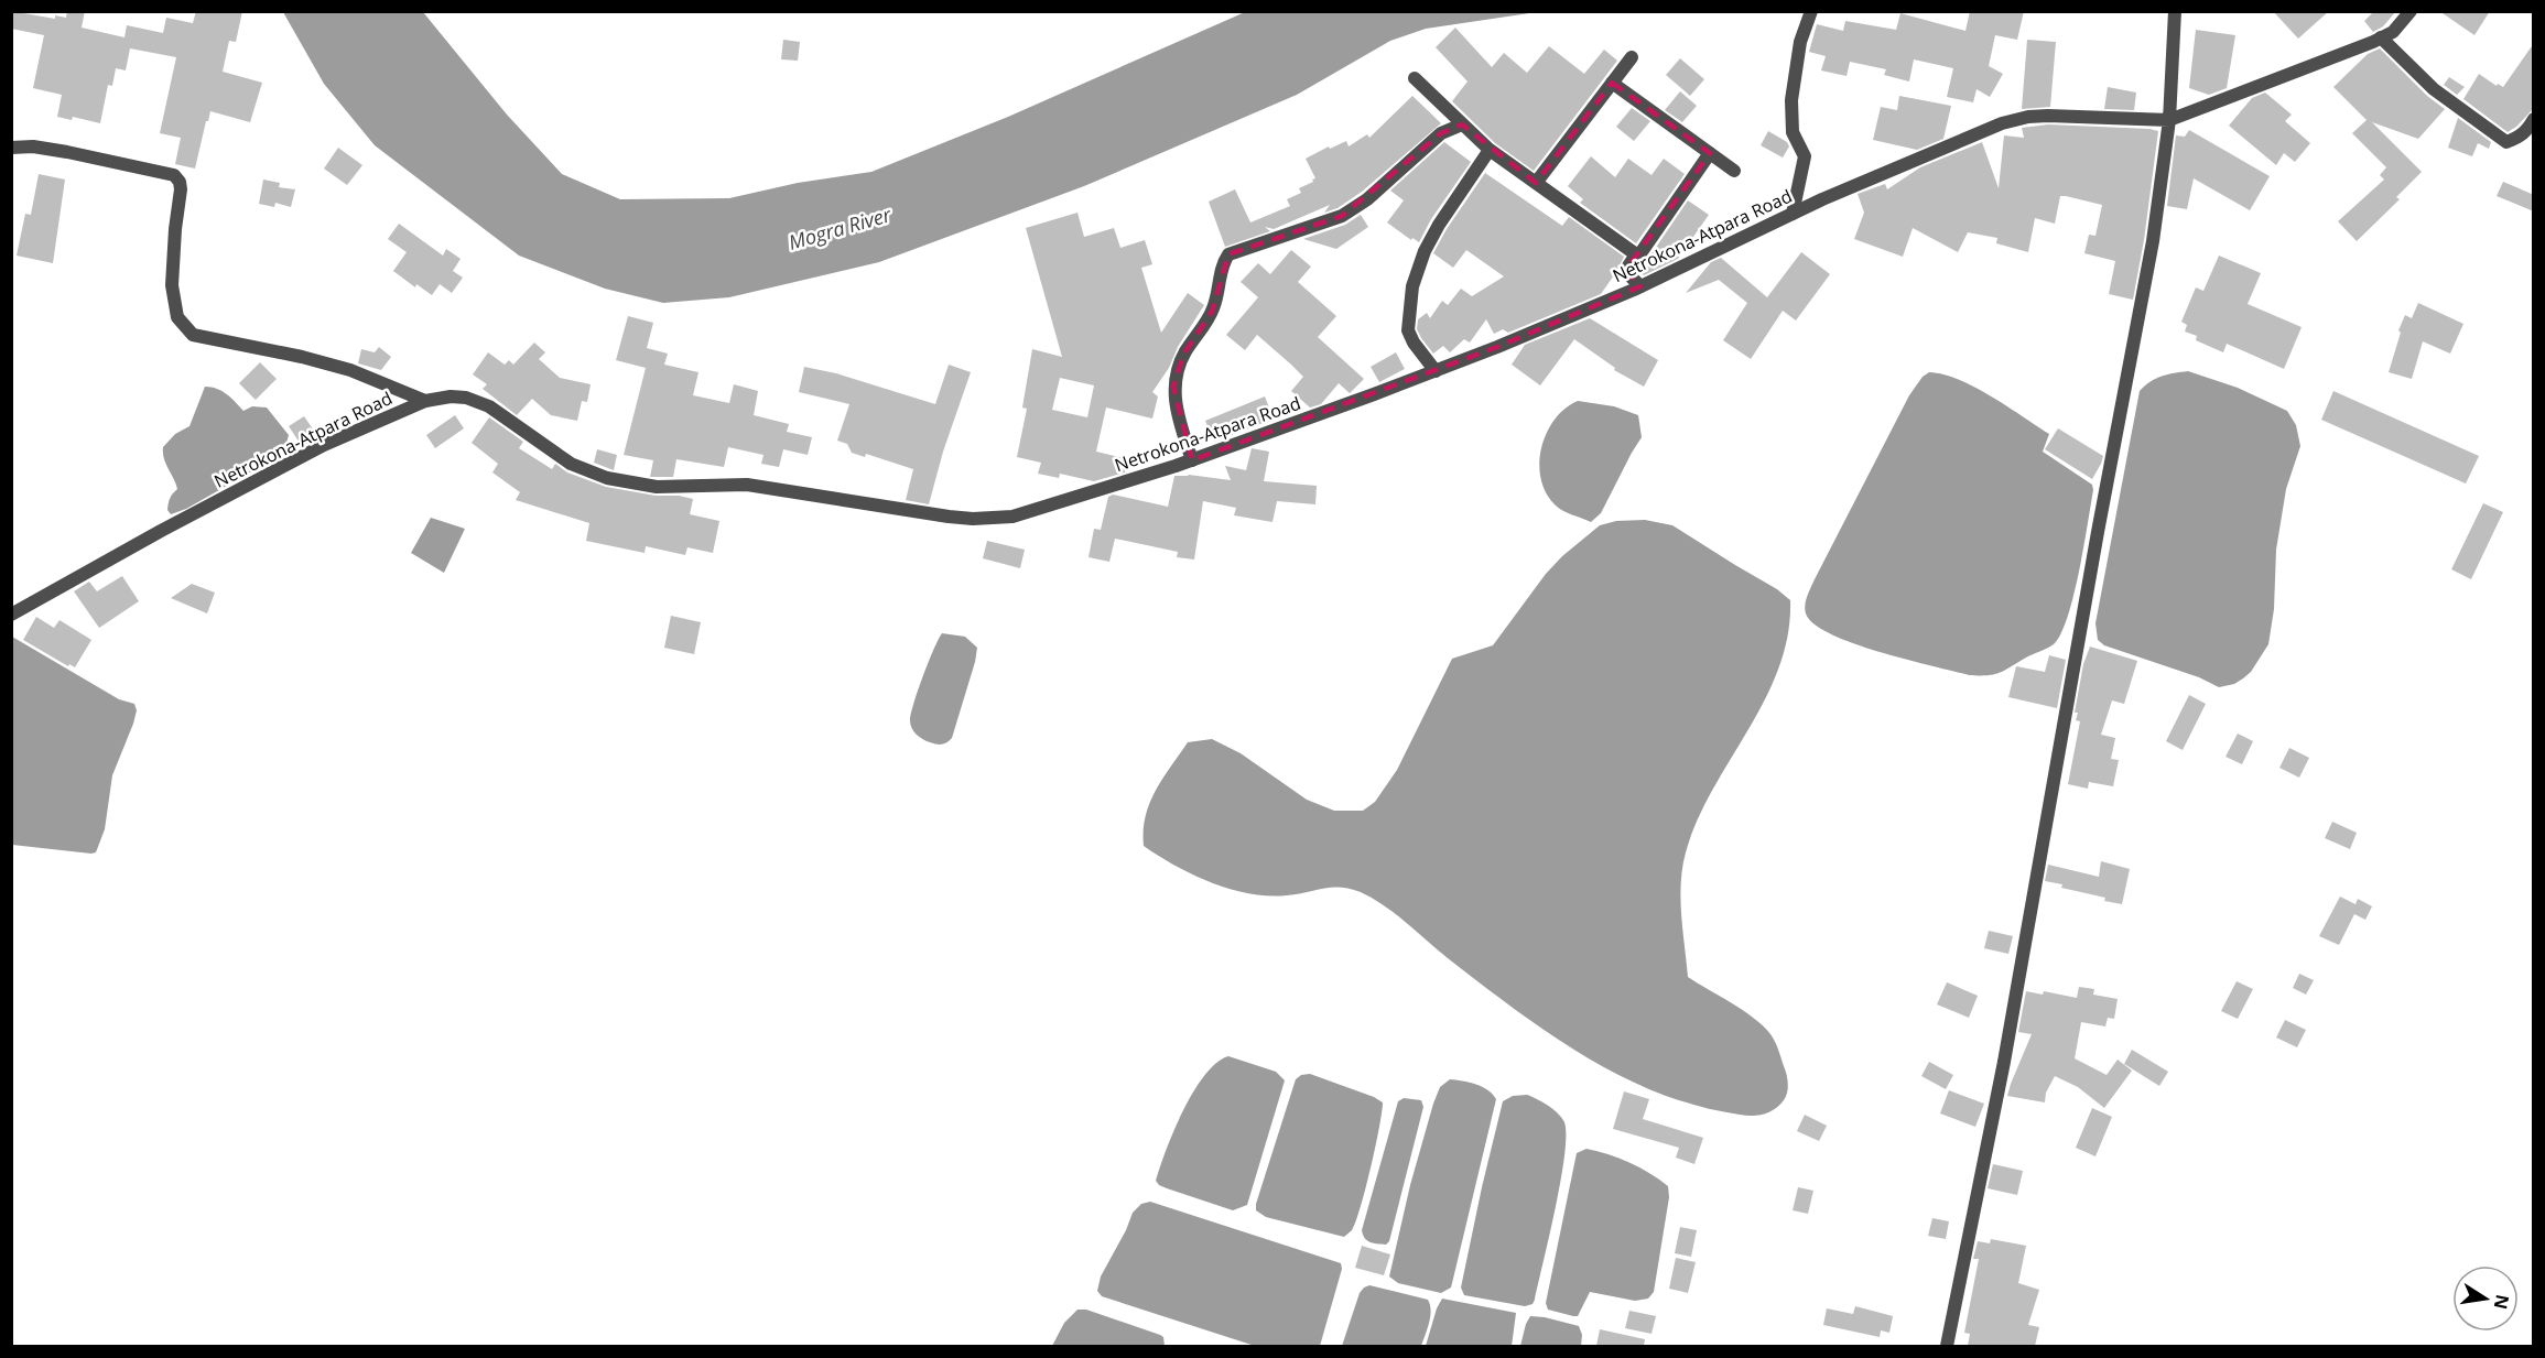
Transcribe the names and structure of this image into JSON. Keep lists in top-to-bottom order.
{
  "streets": {
    "street": ["Netrokona-Atpara Road"]
  },
  "water": ["Mogra River"],
  "north": "right"
}
